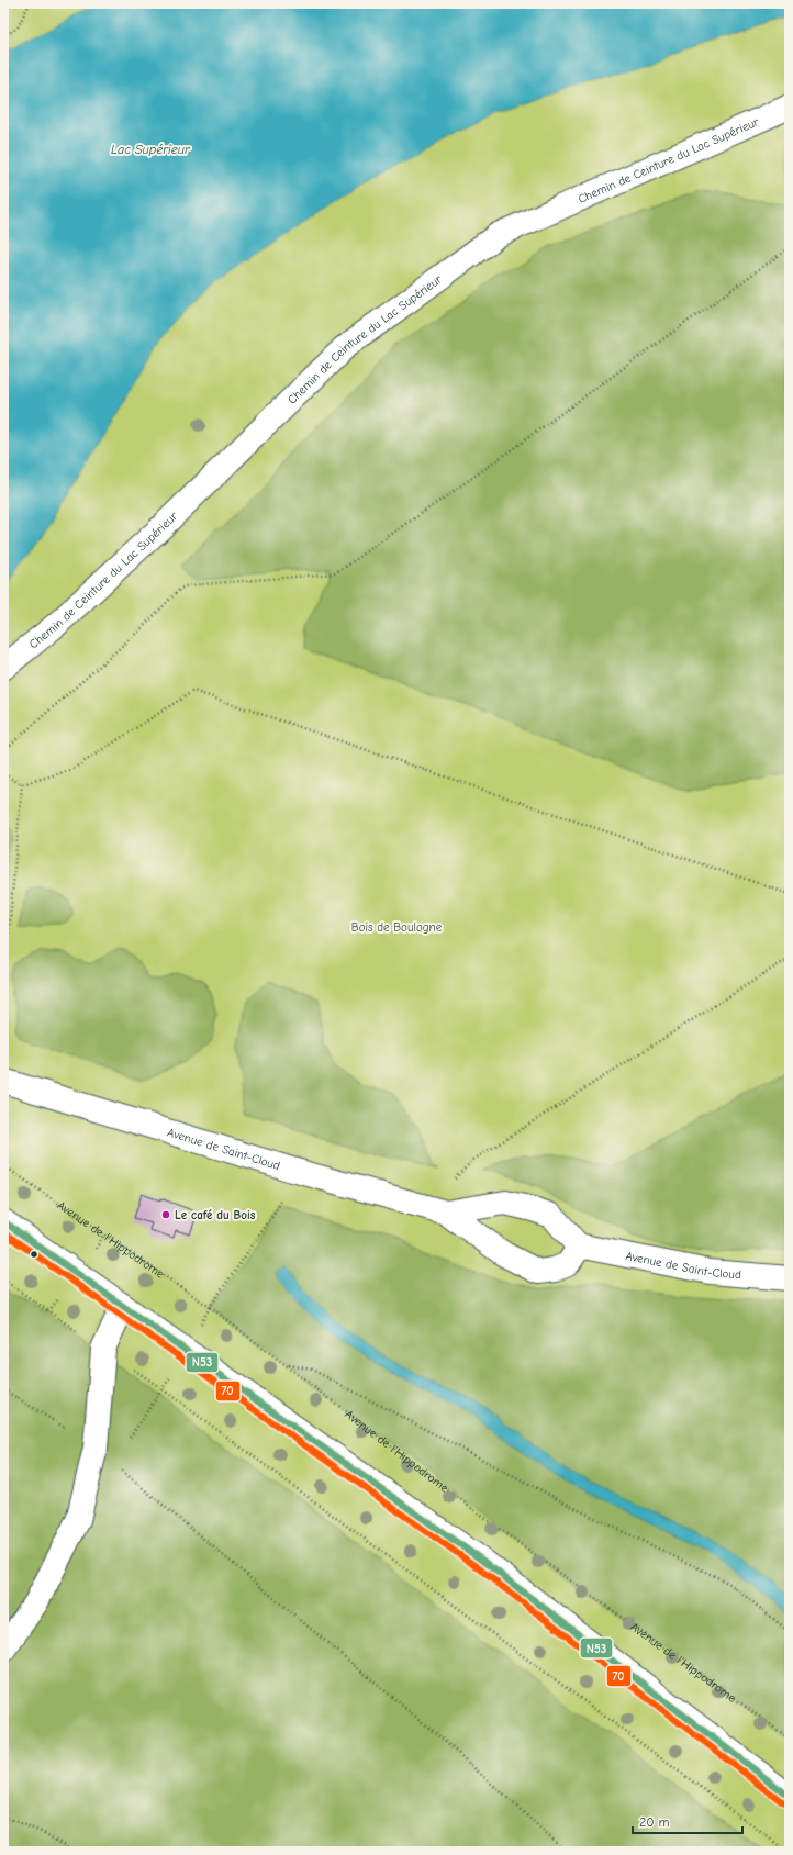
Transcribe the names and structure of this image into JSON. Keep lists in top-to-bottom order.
{
  "streets": {
    "street": ["Chemin de Ceinture du Lac Supérieur", "Avenue de Saint-Cloud"],
    "path": ["Avenue de l'Hippodrome"]
  },
  "water": ["Lac Supérieur"],
  "parks": ["Bois de Boulogne"],
  "places": ["Le café du Bois"],
  "lines": ["transit line N53", "transit line 70"],
  "scale_bar": "20 m"
}
